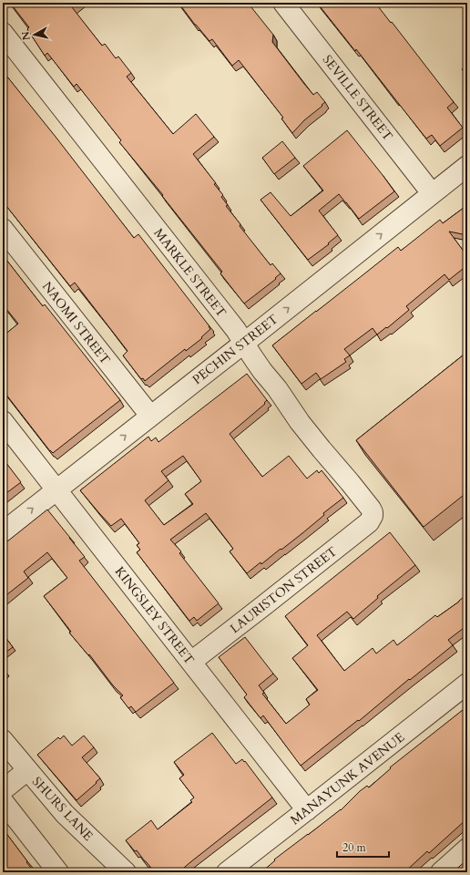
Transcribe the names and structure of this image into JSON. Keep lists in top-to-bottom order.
{
  "streets": {
    "street": [
      "SEVILLE STREET",
      "MARKLE STREET",
      "NAOMI STREET",
      "PECHIN STREET",
      "LAURISTON STREET",
      "KINGSLEY STREET",
      "MANAYUNK AVENUE",
      "SHURS LANE"
    ]
  },
  "crossings": [
    ["SEVILLE STREET", "PECHIN STREET"],
    ["MARKLE STREET", "PECHIN STREET"],
    ["MARKLE STREET", "LAURISTON STREET"],
    ["NAOMI STREET", "PECHIN STREET"],
    ["PECHIN STREET", "KINGSLEY STREET"],
    ["LAURISTON STREET", "KINGSLEY STREET"],
    ["KINGSLEY STREET", "MANAYUNK AVENUE"]
  ],
  "one_way": ["PECHIN STREET"],
  "scale_bar": "20 m",
  "north": "left"
}
